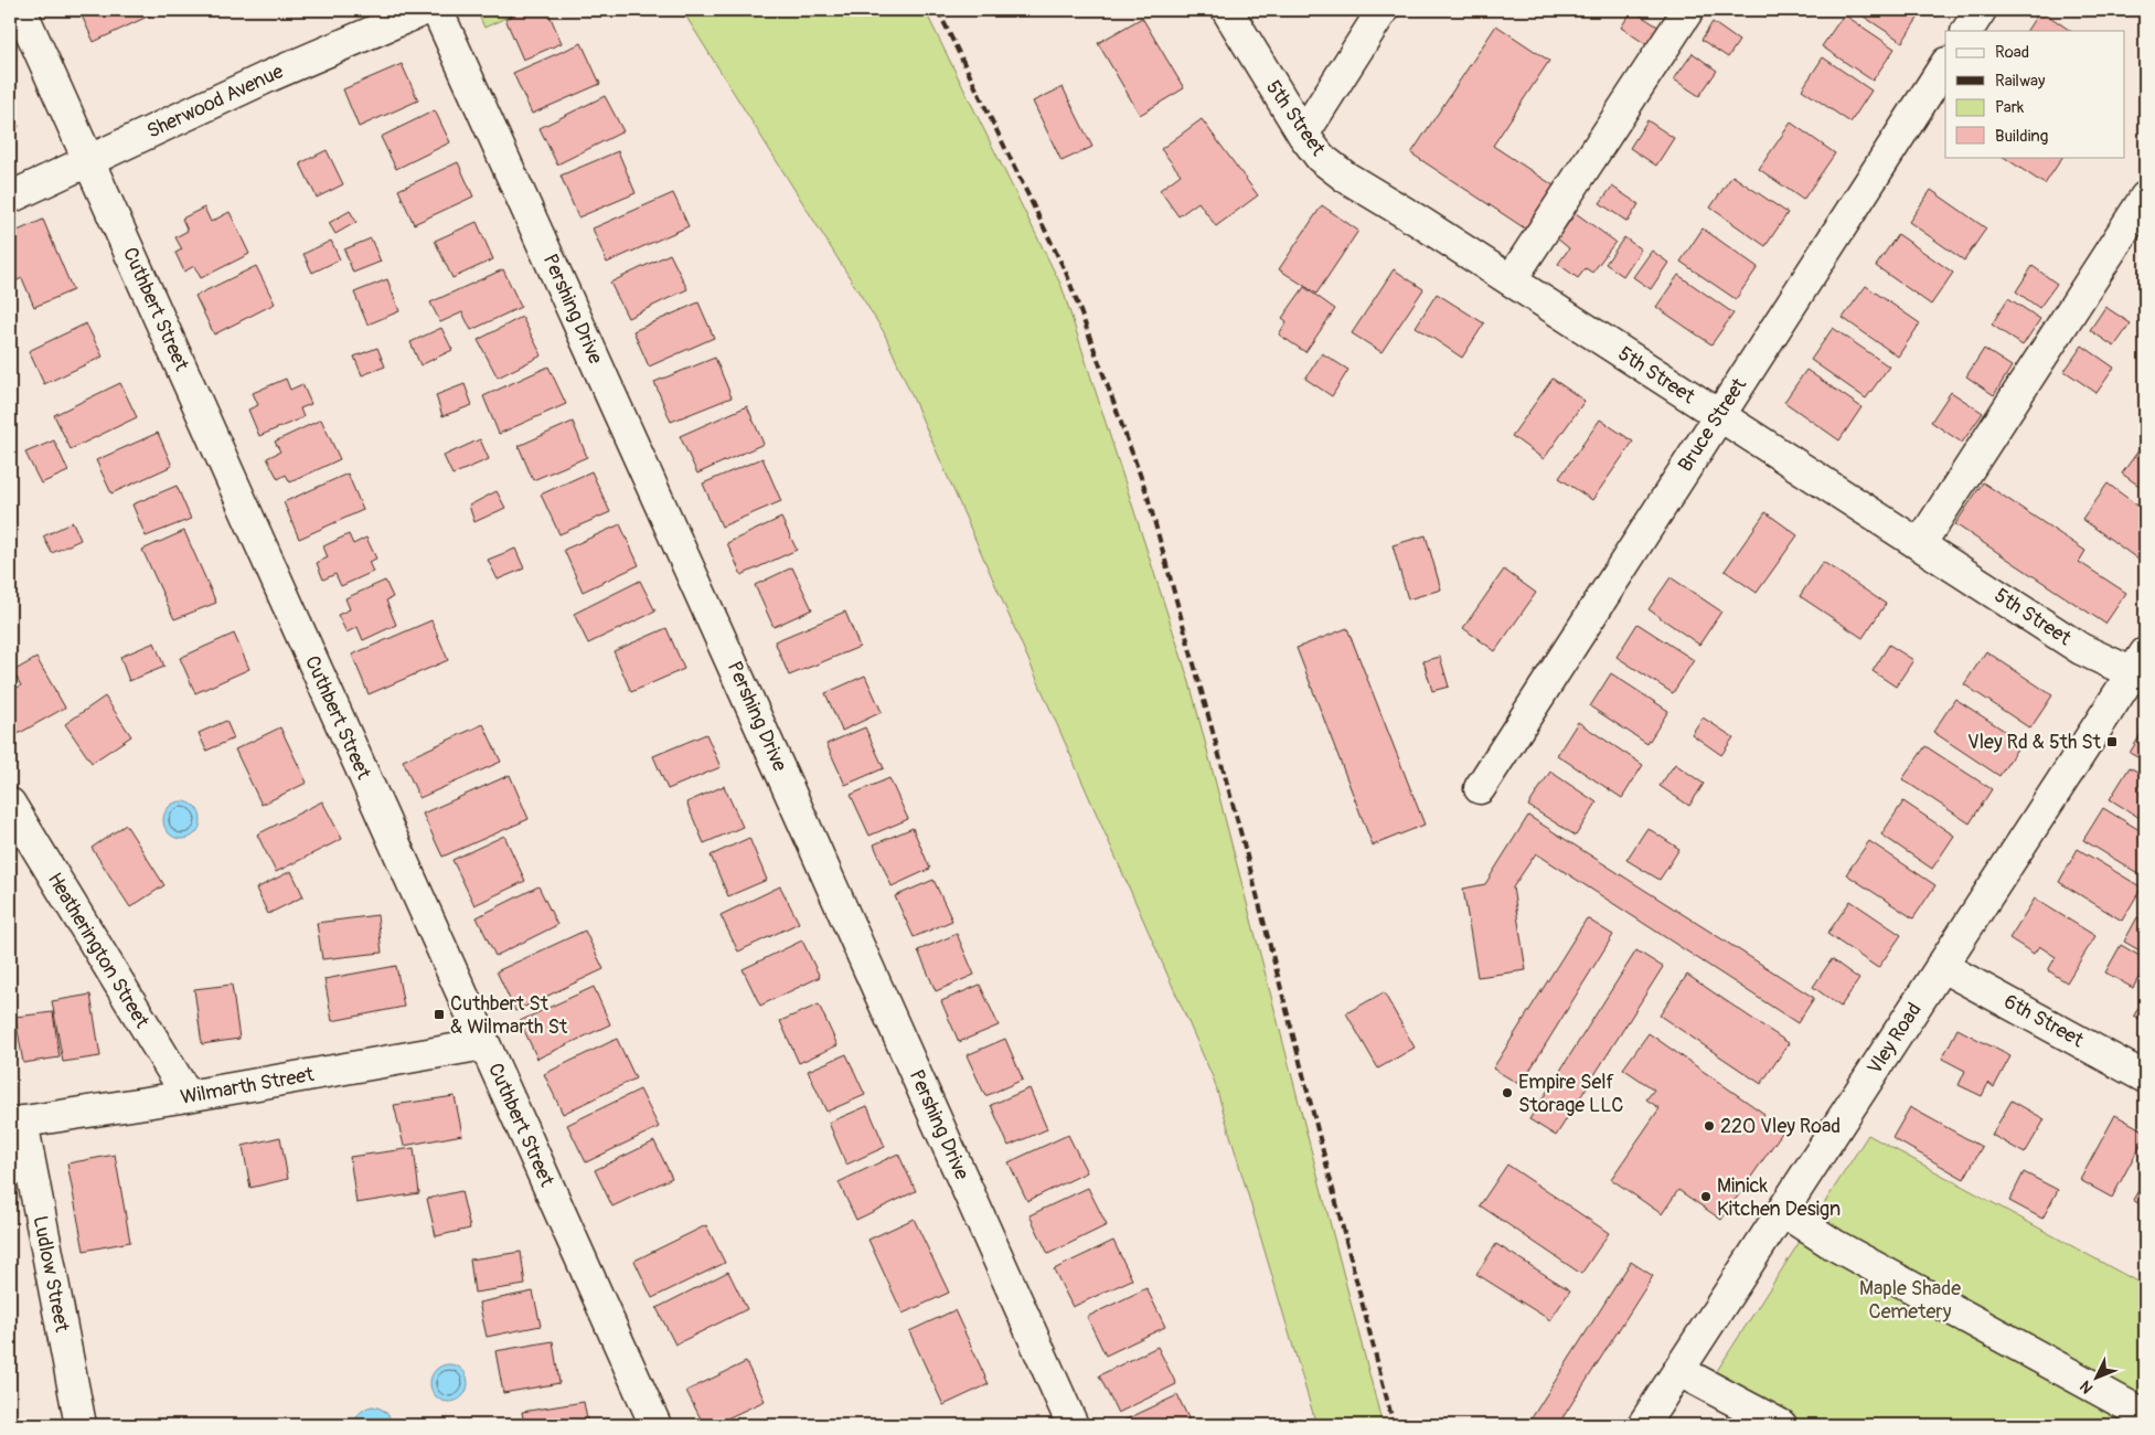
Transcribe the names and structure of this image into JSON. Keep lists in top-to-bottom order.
{
  "streets": {
    "street": [
      "Sherwood Avenue",
      "5th Street",
      "Cuthbert Street",
      "Pershing Drive",
      "Bruce Street",
      "Heatherington Street",
      "6th Street",
      "Vley Road",
      "Wilmarth Street",
      "Ludlow Street"
    ]
  },
  "crossings": [
    ["Sherwood Avenue", "Cuthbert Street"],
    ["5th Street", "Bruce Street"],
    ["5th Street", "Vley Road"],
    ["Cuthbert Street", "Wilmarth Street"],
    ["Heatherington Street", "Wilmarth Street"],
    ["6th Street", "Vley Road"],
    ["Wilmarth Street", "Ludlow Street"]
  ],
  "parks": ["Maple Shade Cemetery"],
  "places": {
    "transit": ["Vley Rd & 5th St", "Cuthbert St & Wilmarth St"],
    "other": ["Empire Self Storage LLC", "220 Vley Road", "Minick Kitchen Design"]
  },
  "legend": [
    "Road",
    "Railway",
    "Park",
    "Building"
  ],
  "north": "bottom left"
}
